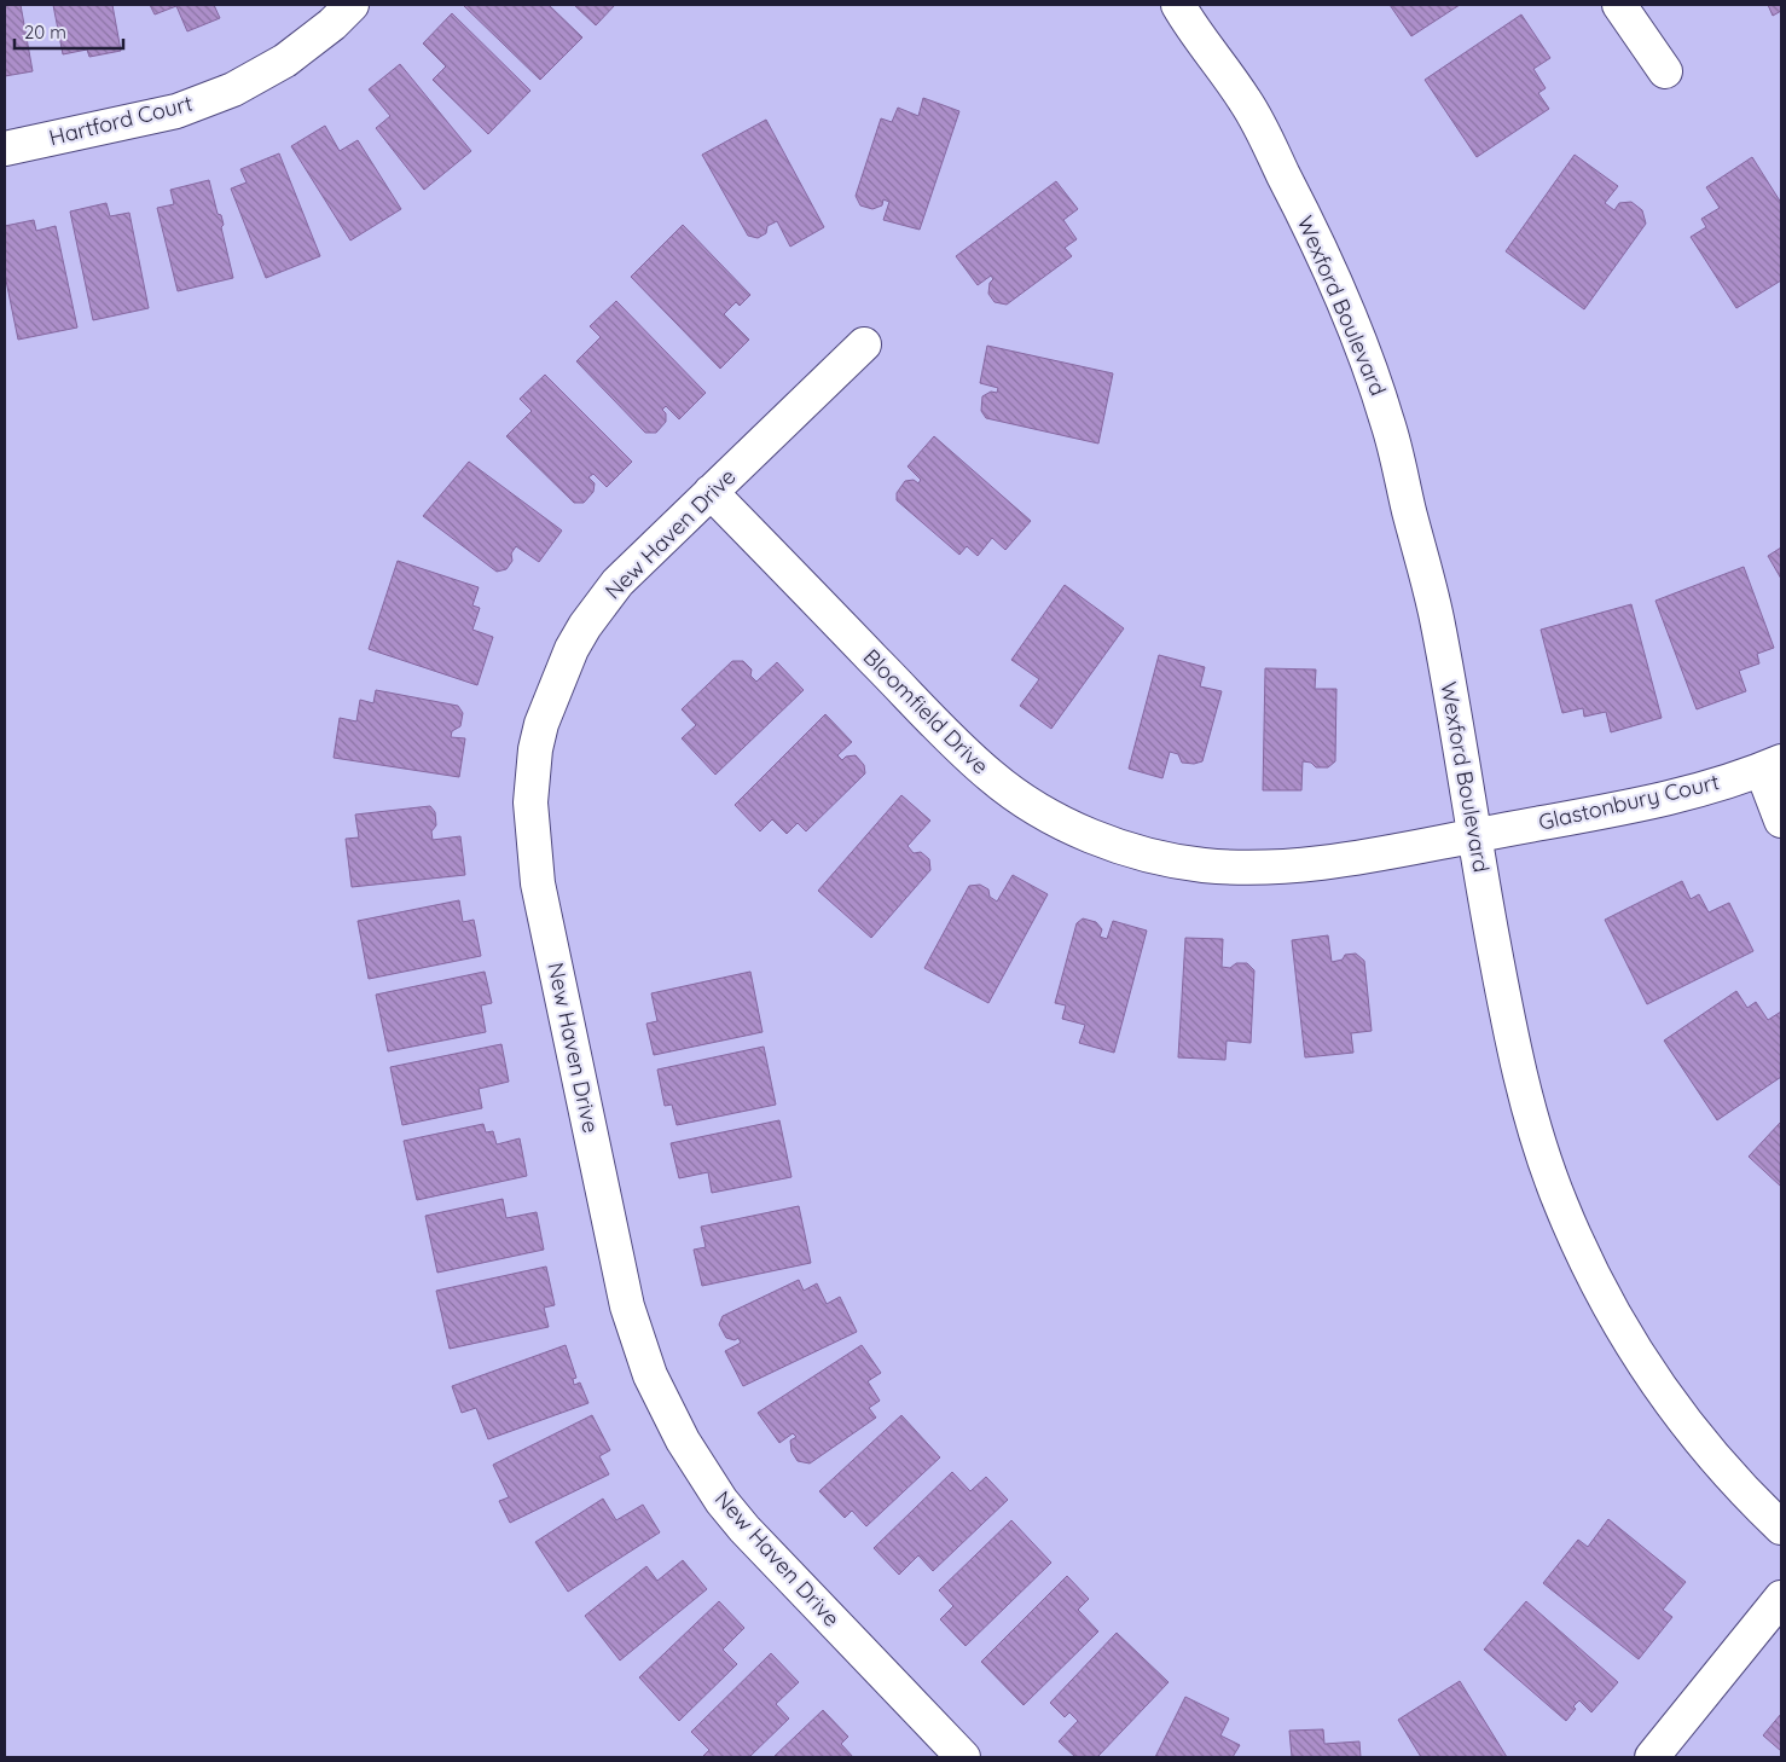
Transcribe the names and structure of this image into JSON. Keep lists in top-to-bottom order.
{
  "streets": {
    "street": [
      "Hartford Court",
      "Wexford Boulevard",
      "New Haven Drive",
      "Bloomfield Drive",
      "Glastonbury Court"
    ]
  },
  "crossings": [
    ["Wexford Boulevard", "Bloomfield Drive"],
    ["Wexford Boulevard", "Glastonbury Court"],
    ["New Haven Drive", "Bloomfield Drive"],
    ["Bloomfield Drive", "Glastonbury Court"]
  ],
  "scale_bar": "20 m"
}
